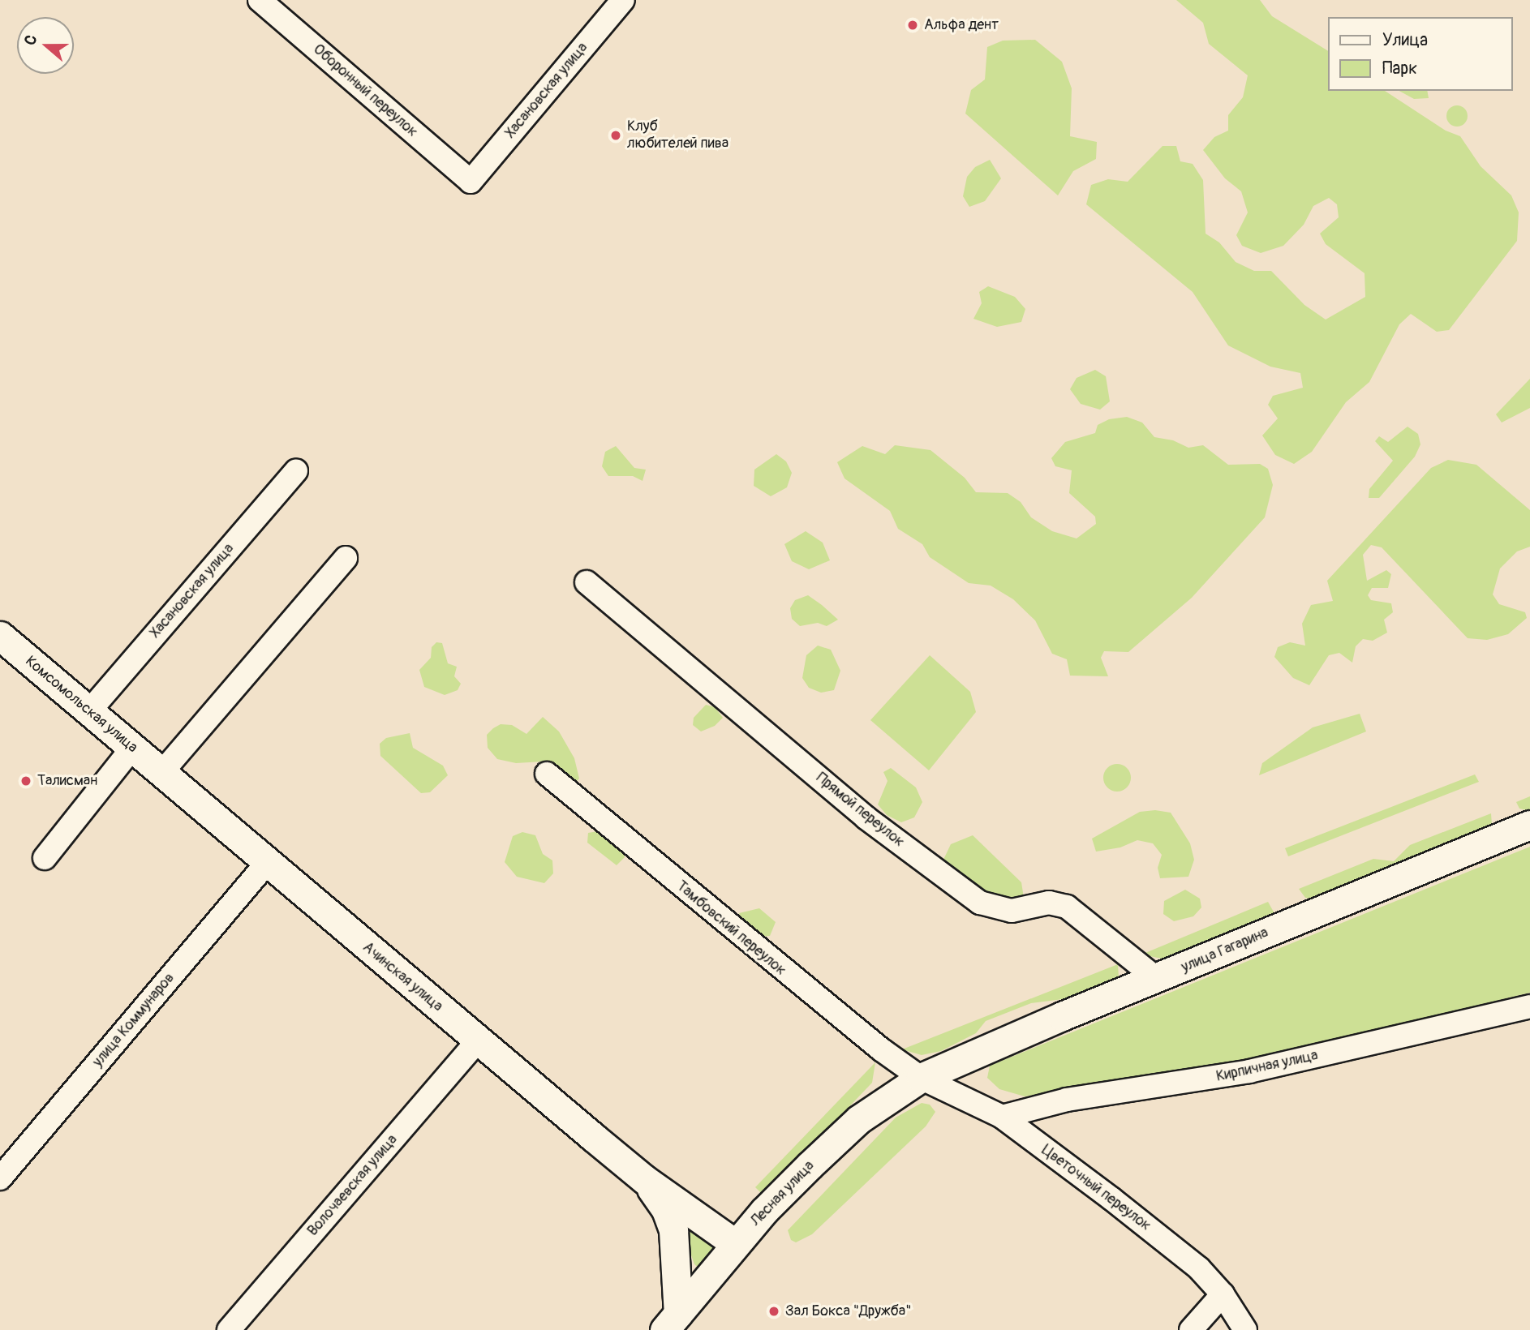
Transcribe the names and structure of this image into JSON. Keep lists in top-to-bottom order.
{
  "streets": {
    "street": [
      "Оборонный переулок",
      "Хасановская улица",
      "Комсомольская улица",
      "Прямой переулок",
      "Тамбовский переулок",
      "улица Гагарина",
      "Ачинская улица",
      "улица Коммунаров",
      "Кирпичная улица",
      "Волочаевская улица",
      "Цветочный переулок",
      "Лесная улица"
    ]
  },
  "crossings": [
    ["Оборонный переулок", "Хасановская улица"],
    ["Хасановская улица", "Комсомольская улица"],
    ["Комсомольская улица", "Ачинская улица"],
    ["Прямой переулок", "улица Гагарина"],
    ["Тамбовский переулок", "улица Гагарина"],
    ["Тамбовский переулок", "Цветочный переулок"],
    ["Тамбовский переулок", "Лесная улица"],
    ["улица Гагарина", "Цветочный переулок"],
    ["улица Гагарина", "Лесная улица"],
    ["Ачинская улица", "улица Коммунаров"],
    ["Ачинская улица", "Волочаевская улица"],
    ["Ачинская улица", "Лесная улица"],
    ["Кирпичная улица", "Цветочный переулок"],
    ["Цветочный переулок", "Лесная улица"]
  ],
  "places": [
    "Альфа дент",
    "Клуб любителей пива",
    "Талисман",
    "Зал Бокса \"Дружба\""
  ],
  "legend": ["Улица", "Парк"],
  "north": "left"
}
